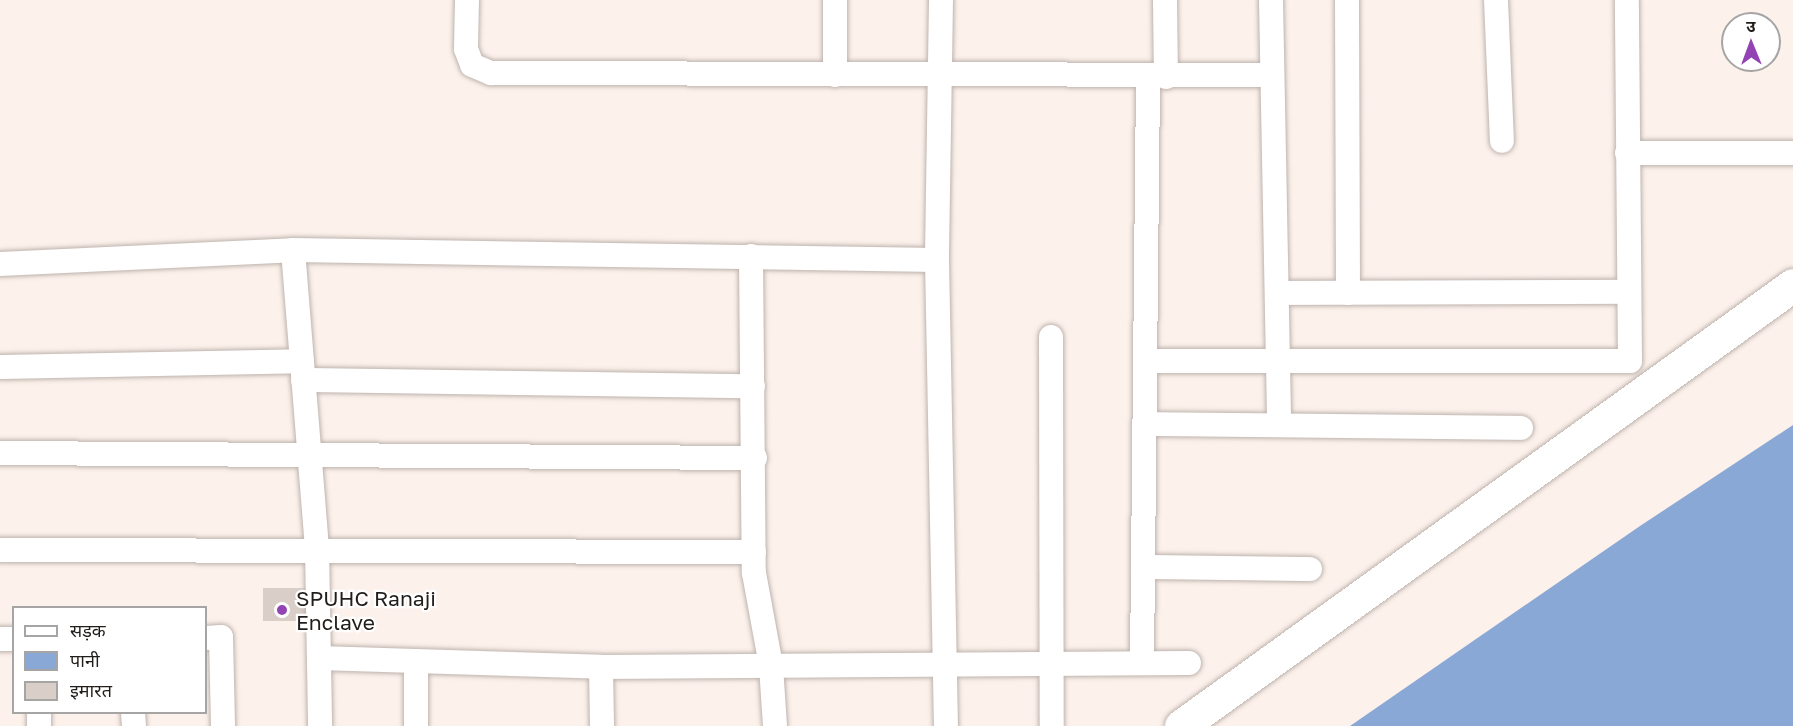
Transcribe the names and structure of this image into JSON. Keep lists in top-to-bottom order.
{
  "places": ["SPUHC Ranaji Enclave"],
  "legend": ["सड़क", "पानी", "इमारत"],
  "north": "top"
}
